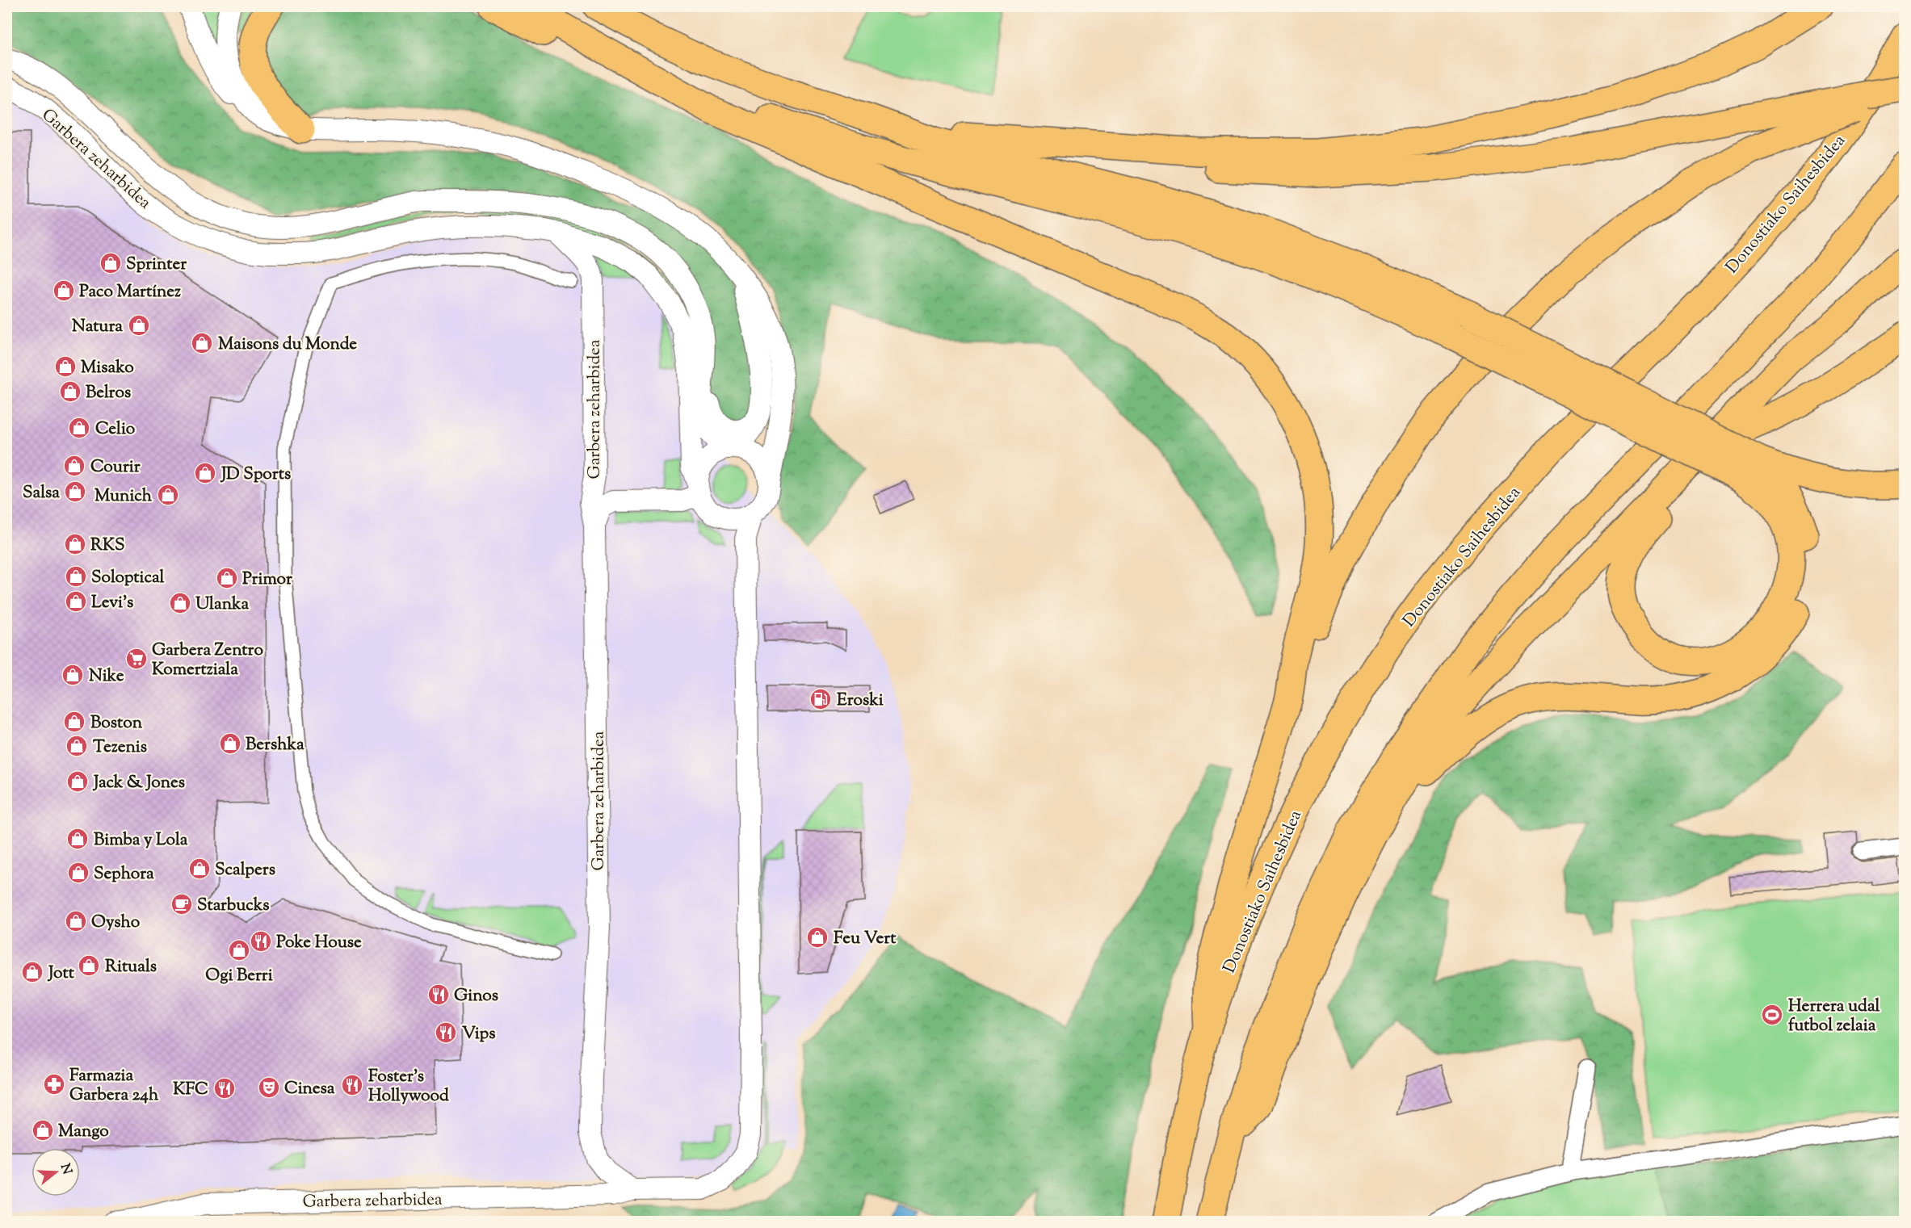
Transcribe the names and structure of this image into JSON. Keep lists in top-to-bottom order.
{
  "streets": {
    "highway": ["Donostiako Saihesbidea"],
    "street": ["Garbera zeharbidea"]
  },
  "places": {
    "shop": [
      "Sprinter",
      "Paco Martínez",
      "Natura",
      "Maisons du Monde",
      "Misako",
      "Belros",
      "Celio",
      "Courir",
      "JD Sports",
      "Salsa",
      "Munich",
      "RKS",
      "Soloptical",
      "Primor",
      "Levi's",
      "Ulanka",
      "Nike",
      "Boston",
      "Bershka",
      "Tezenis",
      "Jack & Jones",
      "Bimba y Lola",
      "Scalpers",
      "Sephora",
      "Oysho",
      "Feu Vert",
      "Ogi Berri",
      "Rituals",
      "Jott",
      "Mango"
    ],
    "supermarket": ["Garbera Zentro Komertziala"],
    "fuel station": ["Eroski"],
    "cafe": ["Starbucks"],
    "restaurant": [
      "Poke House",
      "Ginos",
      "Vips",
      "Foster's Hollywood",
      "KFC"
    ],
    "sports": ["Herrera udal futbol zelaia"],
    "pharmacy": ["Farmazia Garbera 24h"],
    "theatre": ["Cinesa"]
  },
  "north": "right"
}
